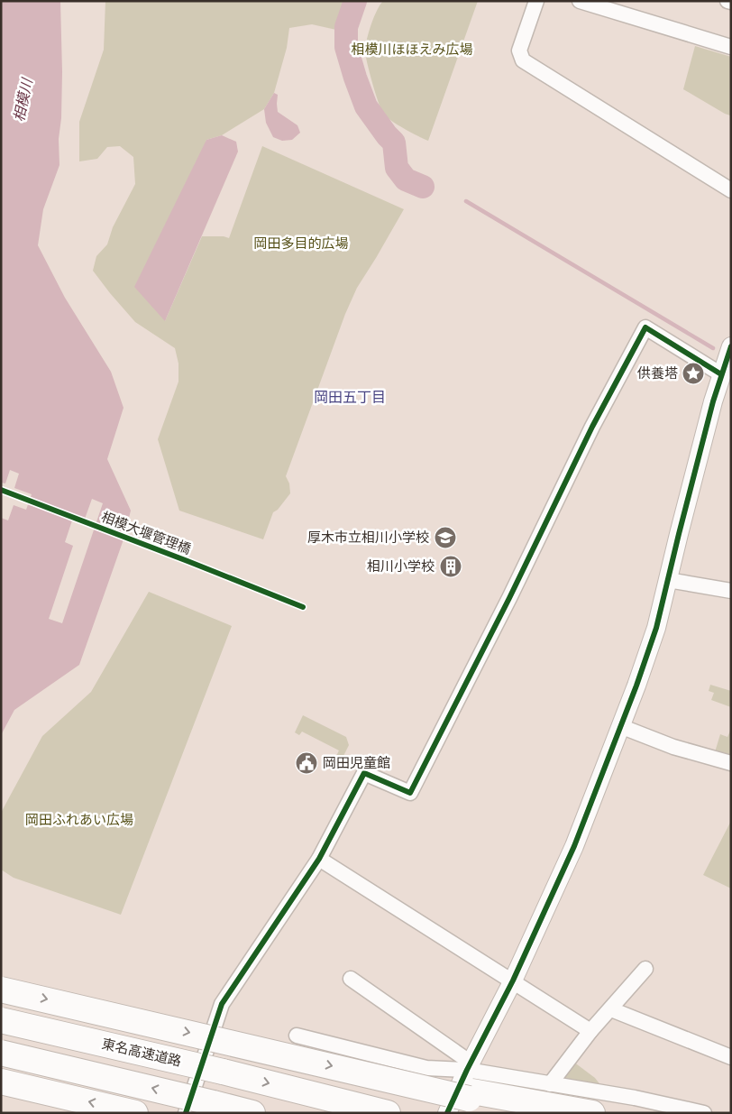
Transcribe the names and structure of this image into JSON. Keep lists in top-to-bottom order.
{
  "streets": {
    "highway": ["東名高速道路"],
    "cycle path": ["相模大堰管理橋"]
  },
  "districts": ["岡田五丁目"],
  "water": ["相模川"],
  "parks": ["相模川ほほえみ広場", "岡田多目的広場", "岡田ふれあい広場"],
  "places": {
    "place": ["供養塔"],
    "school or university": ["厚木市立相川小学校"],
    "building": ["相川小学校"],
    "public building": ["岡田児童館"]
  }
}
